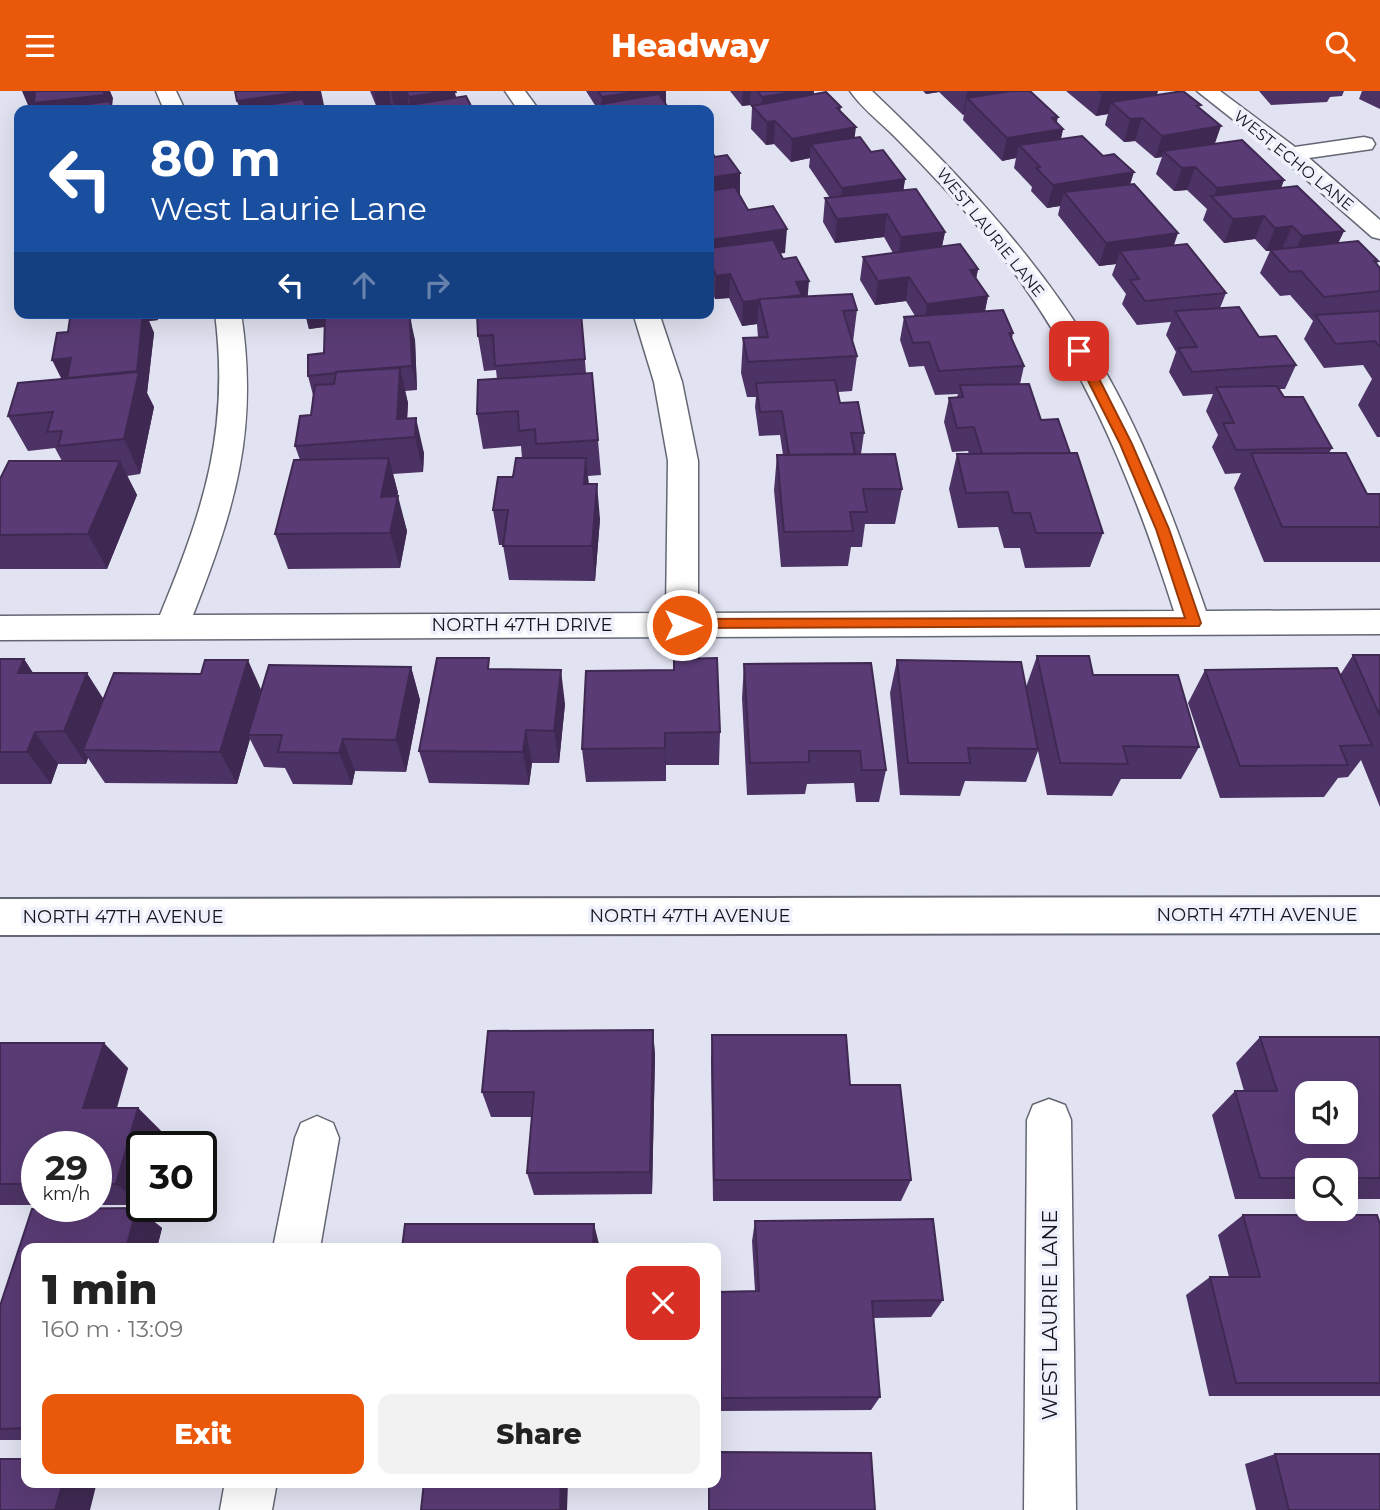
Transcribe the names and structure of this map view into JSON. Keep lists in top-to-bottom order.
{
  "streets": {
    "street": [
      "WEST ECHO LANE",
      "WEST LAURIE LANE",
      "NORTH 47TH DRIVE",
      "NORTH 47TH AVENUE"
    ]
  },
  "crossings": [
    ["WEST LAURIE LANE", "NORTH 47TH DRIVE"]
  ],
  "page": {
    "header": "Headway",
    "turn": ["80 m", "West Laurie Lane"],
    "speed": "29 km/h",
    "limit": "30",
    "heading": ["1 min", "160 m · 13:09"],
    "buttons": ["Exit", "Share"]
  }
}
